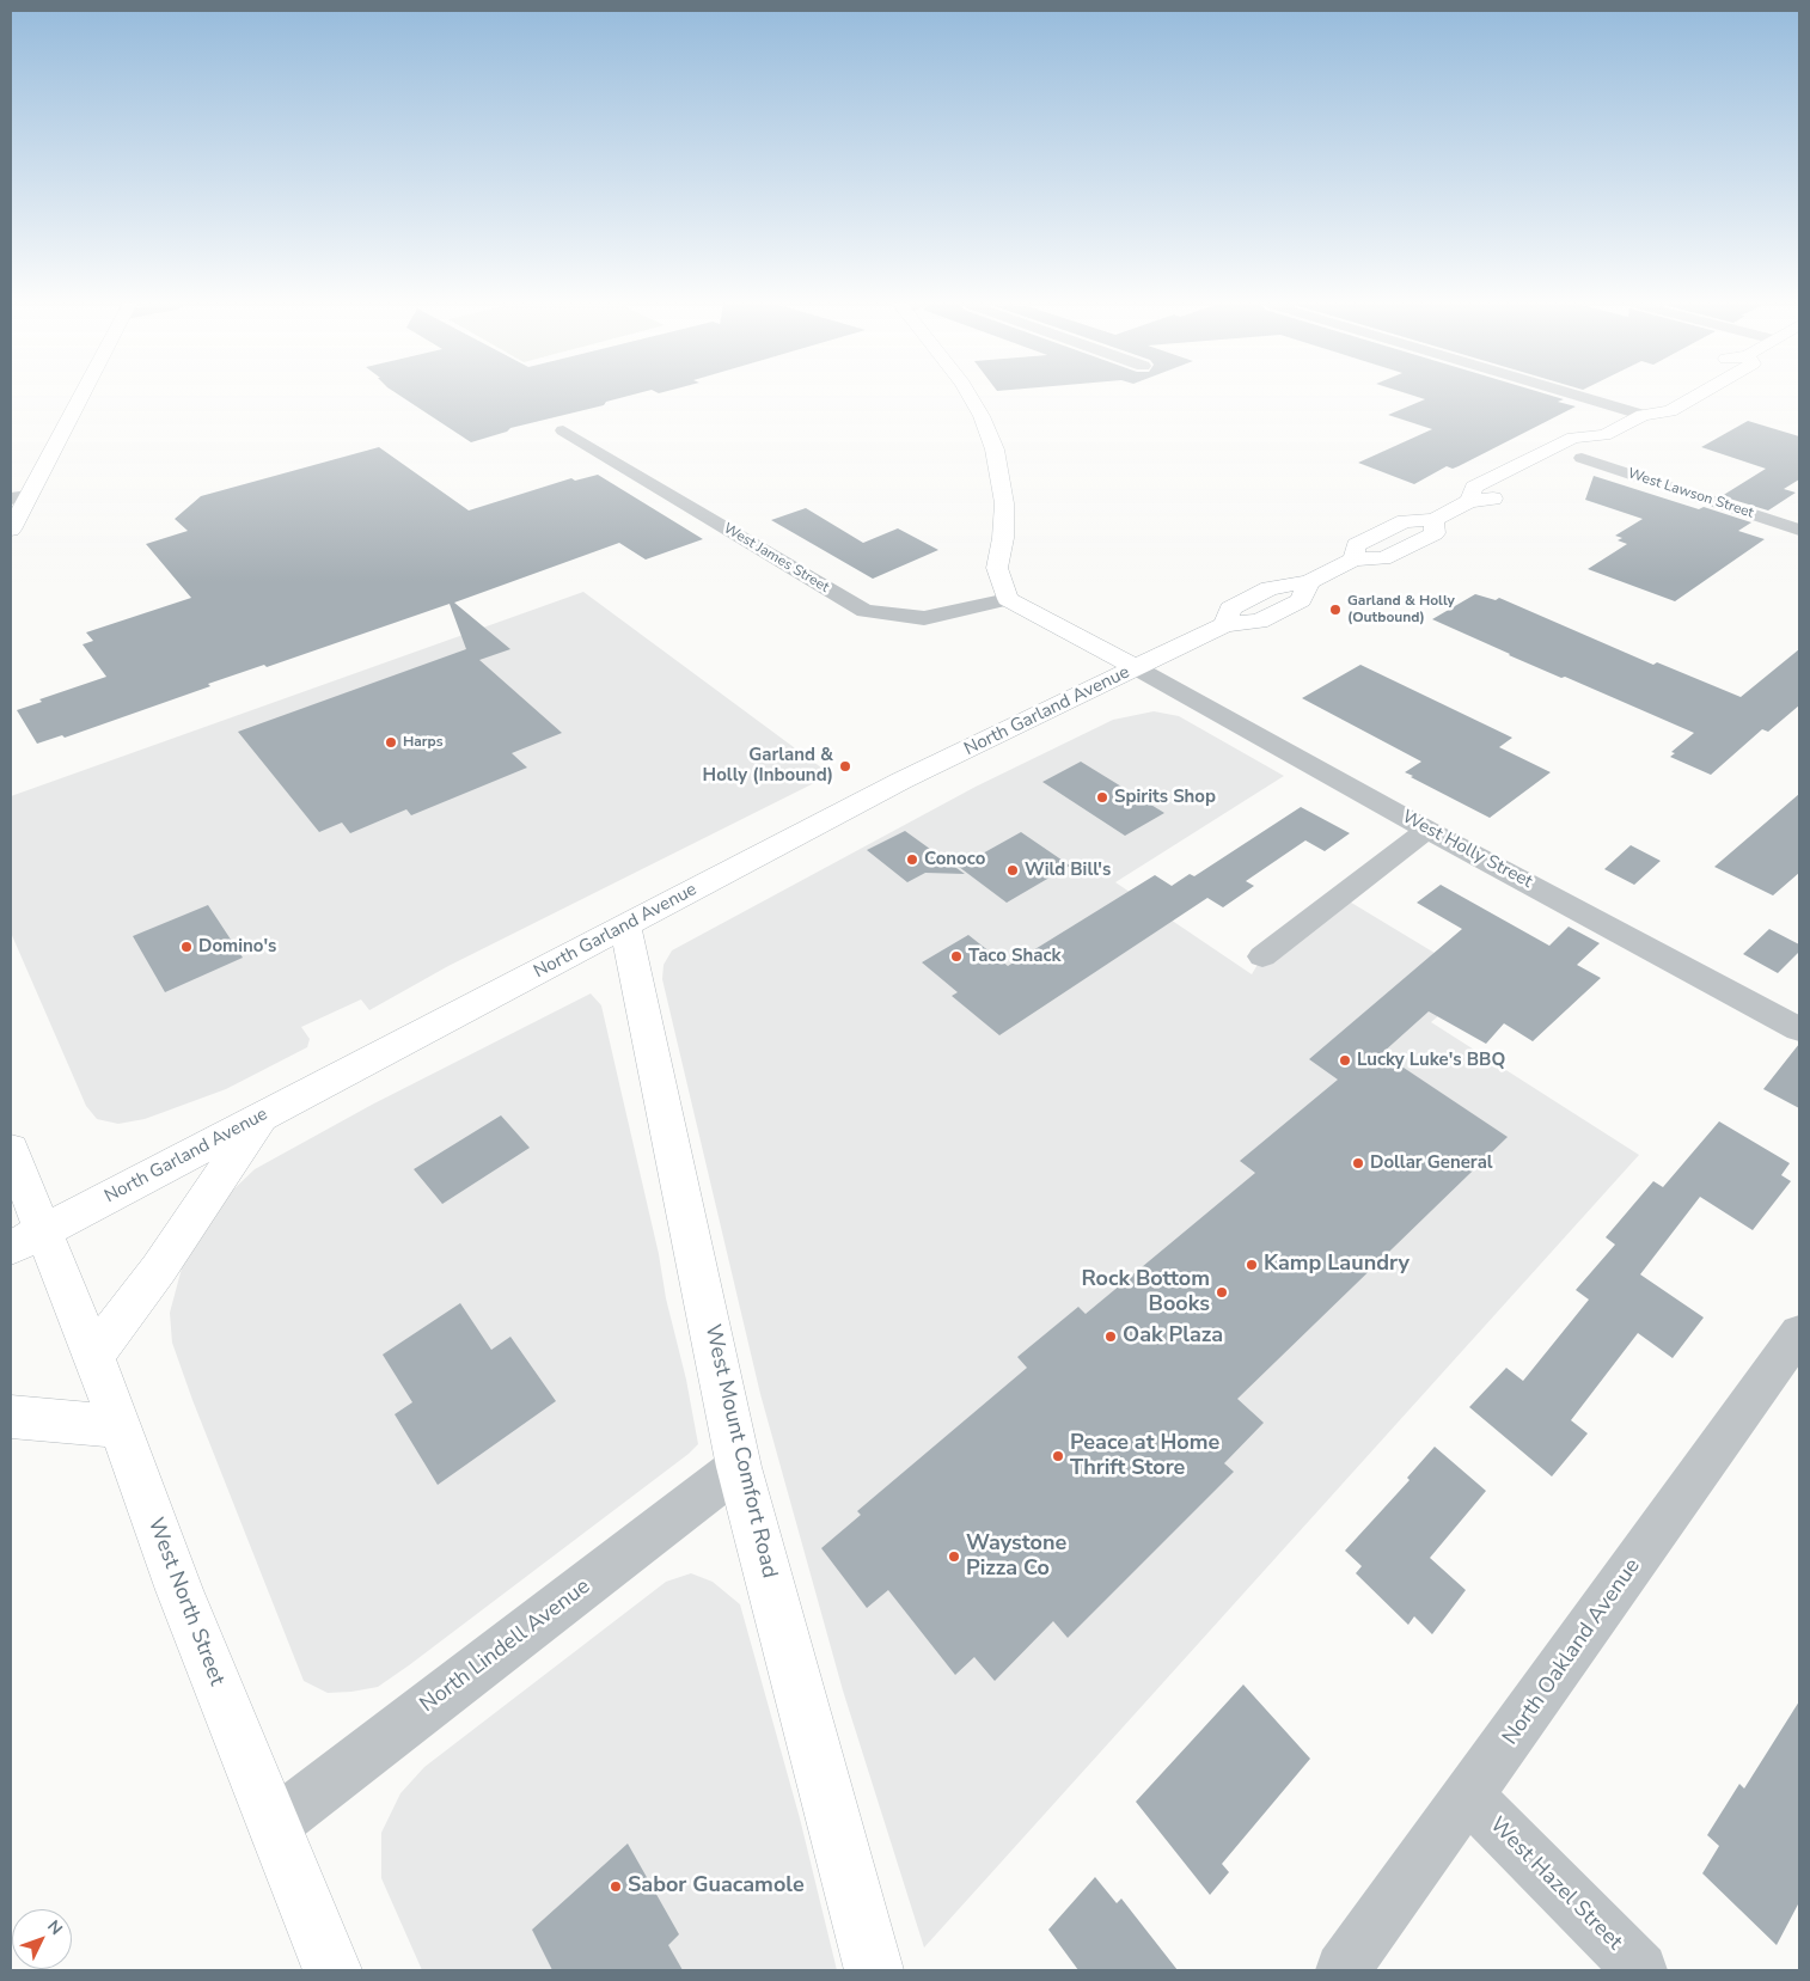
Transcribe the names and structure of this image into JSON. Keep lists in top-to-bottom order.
{
  "streets": {
    "main road": ["North Garland Avenue", "West Mount Comfort Road", "West North Street"],
    "street": [
      "West Lawson Street",
      "West James Street",
      "West Holly Street",
      "North Lindell Avenue",
      "North Oakland Avenue",
      "West Hazel Street"
    ]
  },
  "crossings": [
    ["West Lawson Street", "North Garland Avenue"],
    ["North Garland Avenue", "West Holly Street"],
    ["North Garland Avenue", "West Mount Comfort Road"],
    ["North Garland Avenue", "West North Street"],
    ["West Mount Comfort Road", "North Lindell Avenue"],
    ["West North Street", "North Lindell Avenue"],
    ["North Oakland Avenue", "West Hazel Street"]
  ],
  "places": [
    "Garland & Holly (Outbound)",
    "Harps",
    "Garland & Holly (Inbound)",
    "Spirits Shop",
    "Conoco",
    "Wild Bill's",
    "Domino's",
    "Taco Shack",
    "Lucky Luke's BBQ",
    "Dollar General",
    "Kamp Laundry",
    "Rock Bottom Books",
    "Oak Plaza",
    "Peace at Home Thrift Store",
    "Waystone Pizza Co",
    "Sabor Guacamole"
  ],
  "north": "top right"
}
